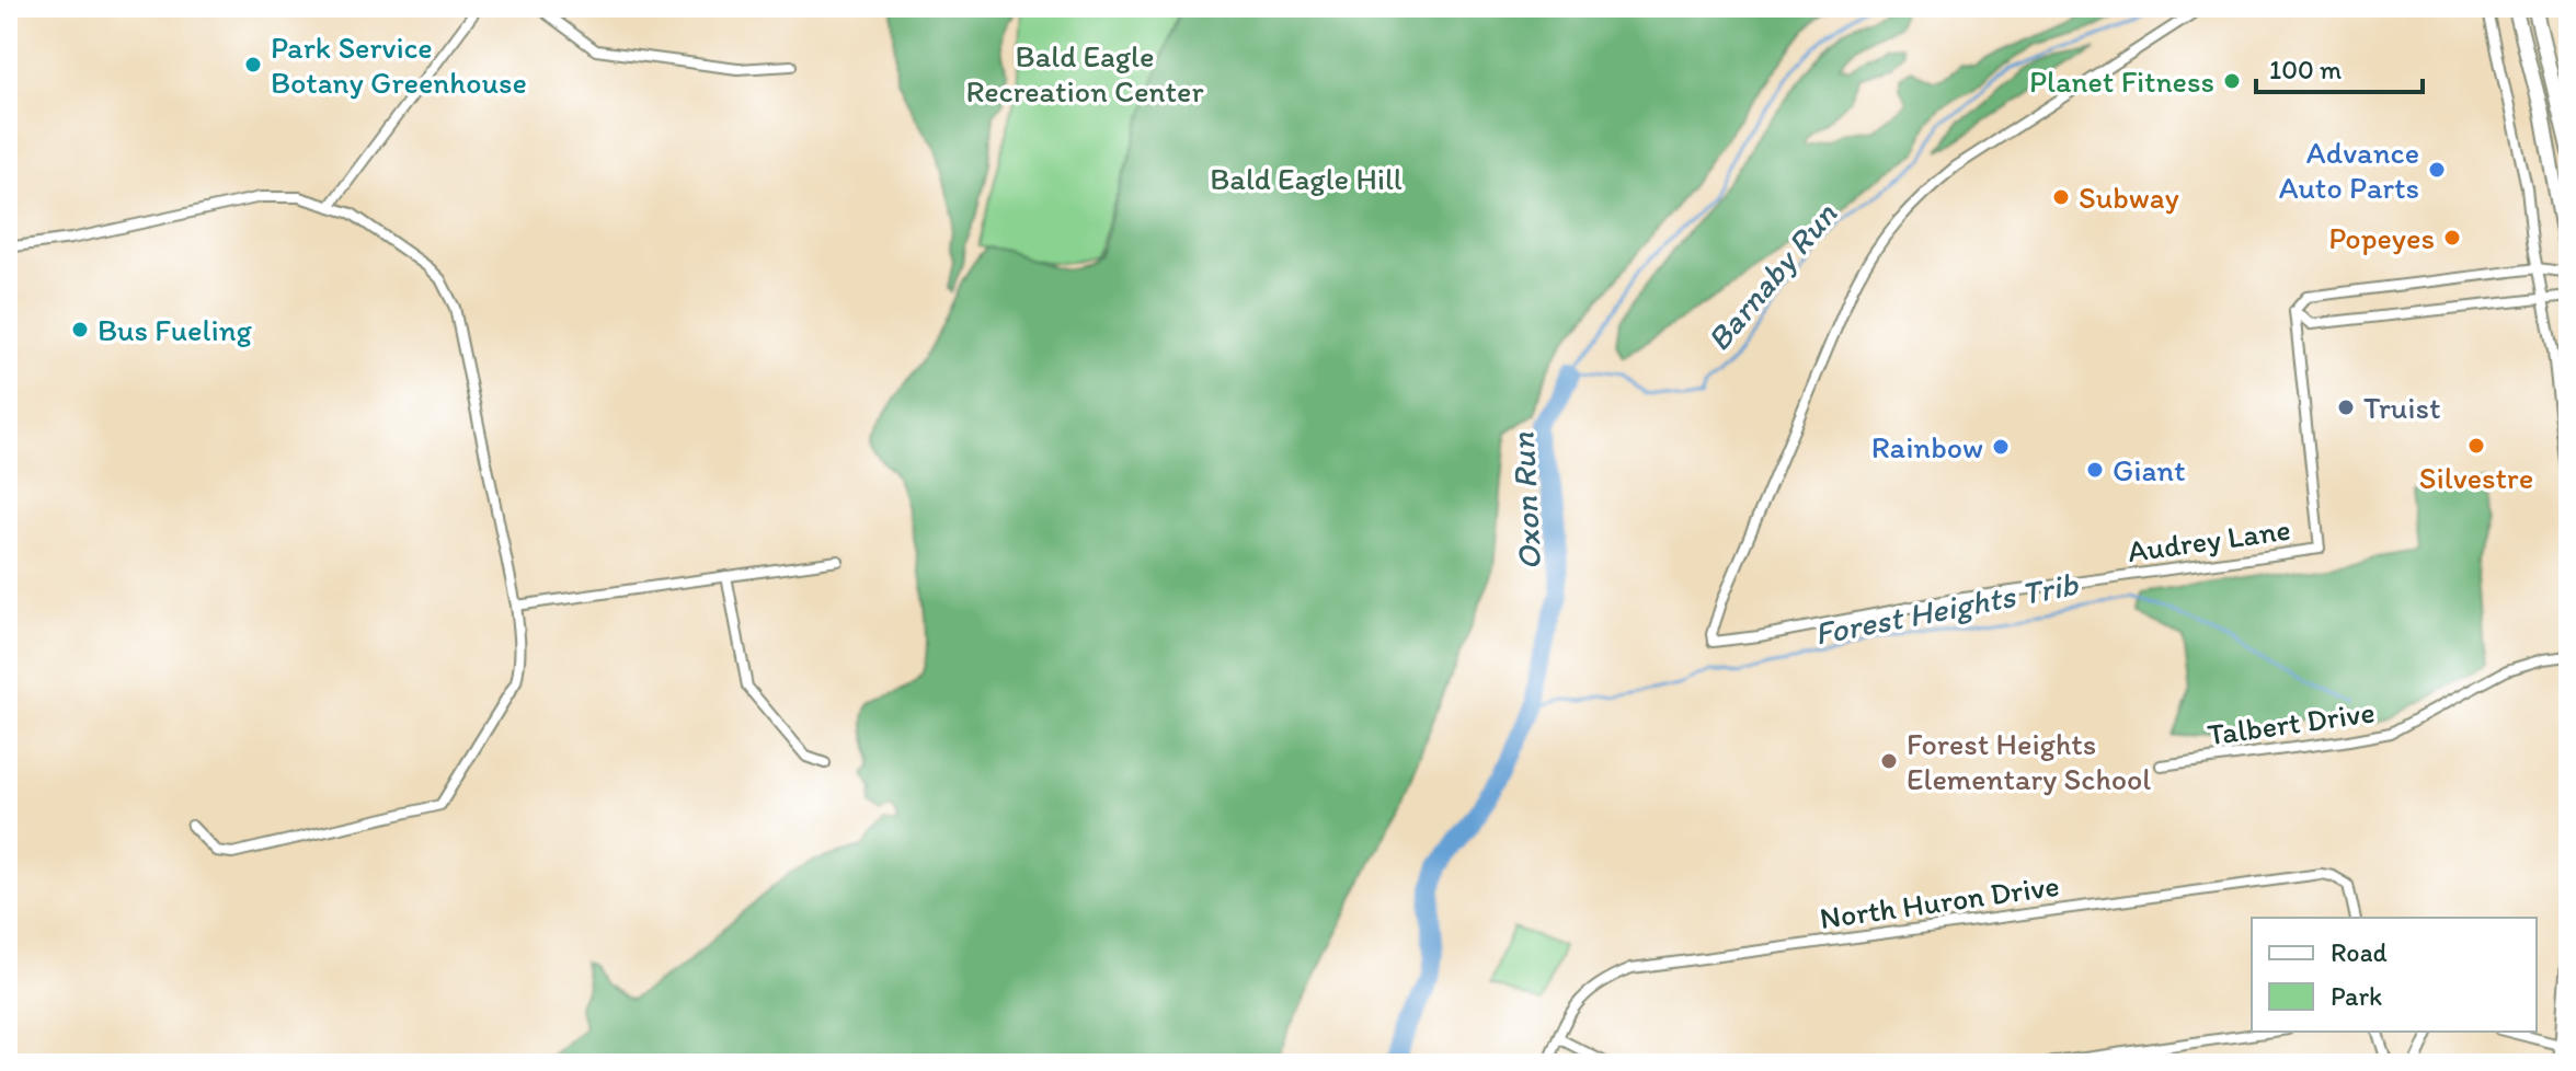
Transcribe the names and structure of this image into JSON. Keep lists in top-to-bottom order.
{
  "streets": {
    "street": ["Audrey Lane", "Talbert Drive", "North Huron Drive"]
  },
  "water": ["Barnaby Run", "Oxon Run", "Forest Heights Trib"],
  "parks": ["Bald Eagle Recreation Center", "Bald Eagle Hill"],
  "places": [
    "Park Service Botany Greenhouse",
    "Planet Fitness",
    "Advance Auto Parts",
    "Subway",
    "Popeyes",
    "Bus Fueling",
    "Truist",
    "Silvestre",
    "Rainbow",
    "Giant",
    "Forest Heights Elementary School"
  ],
  "legend": ["Road", "Park"],
  "scale_bar": "100 m"
}
